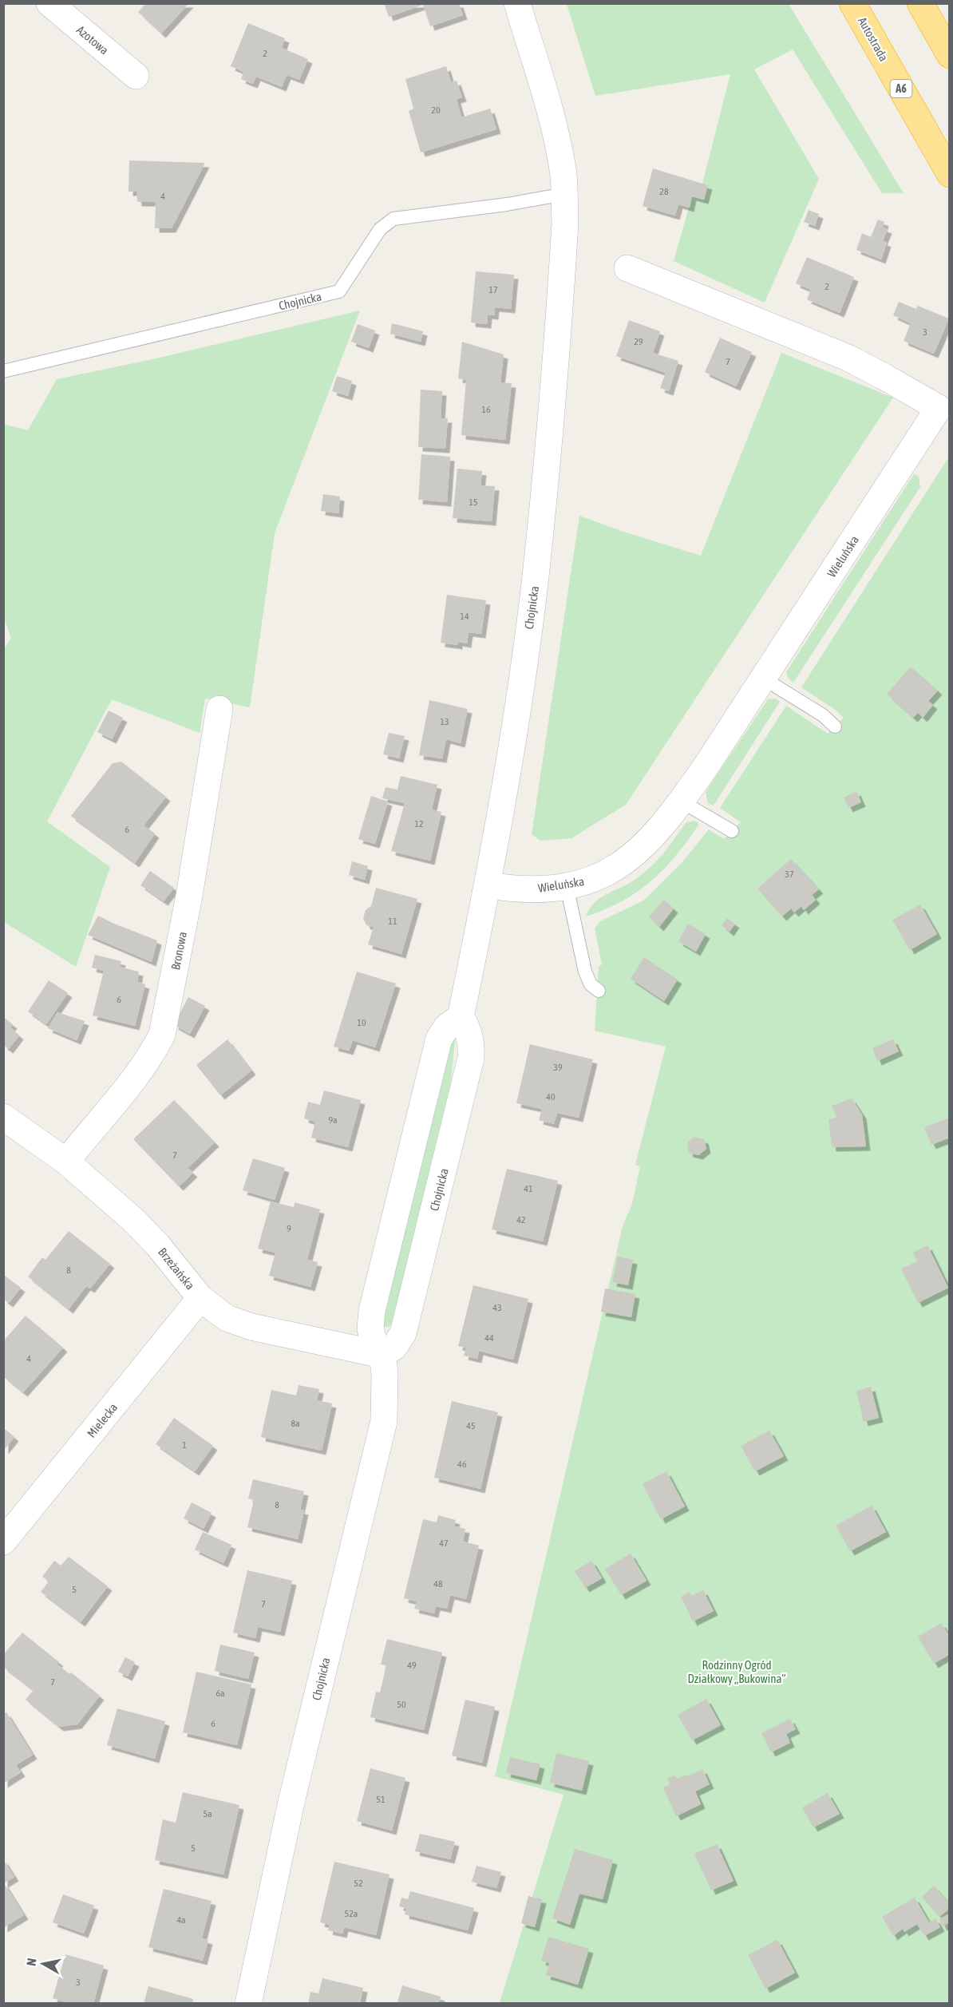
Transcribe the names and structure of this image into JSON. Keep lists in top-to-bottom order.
{
  "streets": {
    "highway": ["Autostrada", "A6"],
    "street": [
      "Azotowa",
      "Chojnicka",
      "Wieluńska",
      "Bronowa",
      "Brzeżańska",
      "Mielecka"
    ]
  },
  "crossings": [
    ["Chojnicka", "Wieluńska"],
    ["Chojnicka", "Brzeżańska"],
    ["Bronowa", "Brzeżańska"],
    ["Brzeżańska", "Mielecka"]
  ],
  "parks": ["Rodzinny Ogród Działkowy „Bukowina”"],
  "house_numbers": [
    "2",
    "20",
    "28",
    "4",
    "2",
    "17",
    "3",
    "29",
    "7",
    "16",
    "15",
    "14",
    "13",
    "12",
    "6",
    "37",
    "11",
    "6",
    "10",
    "39",
    "40",
    "9a",
    "7",
    "41",
    "42",
    "9",
    "8",
    "43",
    "44",
    "4",
    "8a",
    "45",
    "1",
    "46",
    "8",
    "47",
    "48",
    "5",
    "7",
    "49",
    "7",
    "6a",
    "50",
    "6",
    "51",
    "5a",
    "5",
    "52",
    "52a",
    "4a",
    "3"
  ],
  "north": "left"
}
